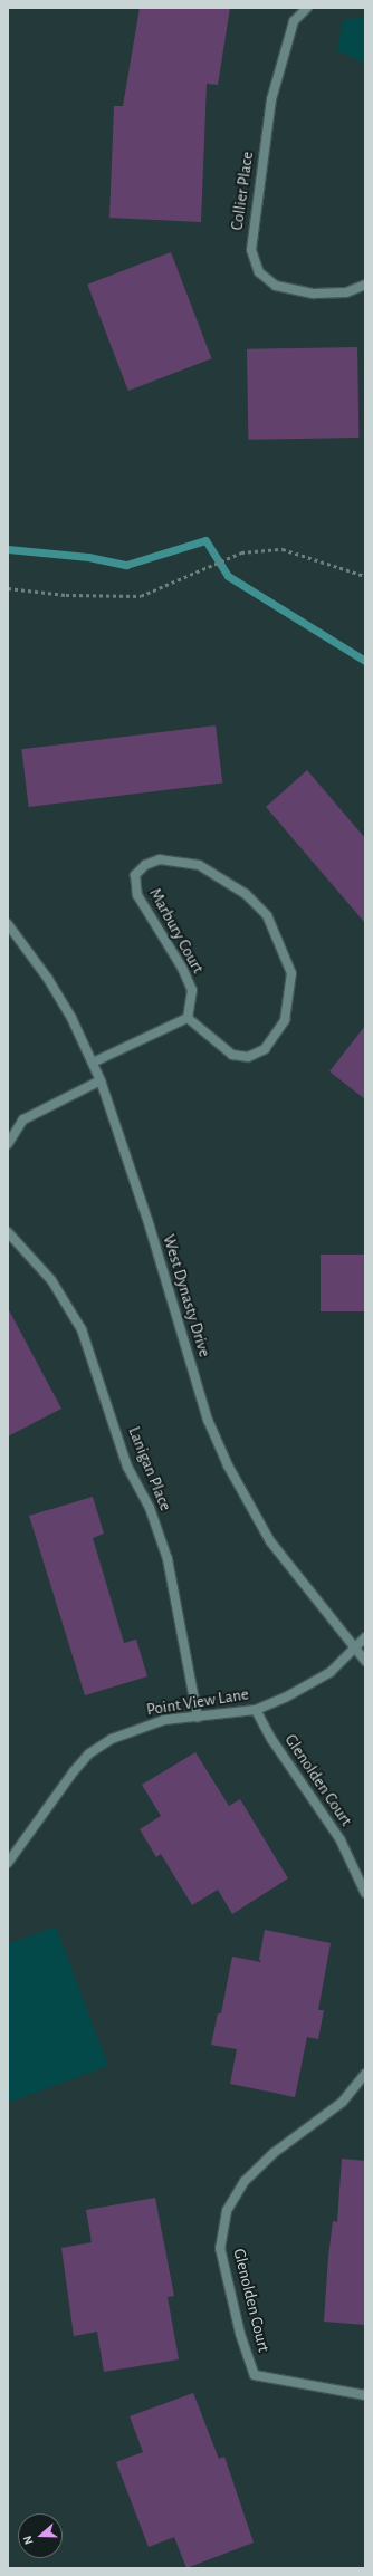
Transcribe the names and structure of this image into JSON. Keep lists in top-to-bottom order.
{
  "streets": {
    "street": [
      "Collier Place",
      "Marbury Court",
      "West Dynasty Drive",
      "Lanigan Place",
      "Point View Lane",
      "Glenolden Court"
    ]
  },
  "crossings": [
    ["West Dynasty Drive", "Point View Lane"],
    ["Lanigan Place", "Point View Lane"],
    ["Point View Lane", "Glenolden Court"]
  ],
  "north": "left"
}
